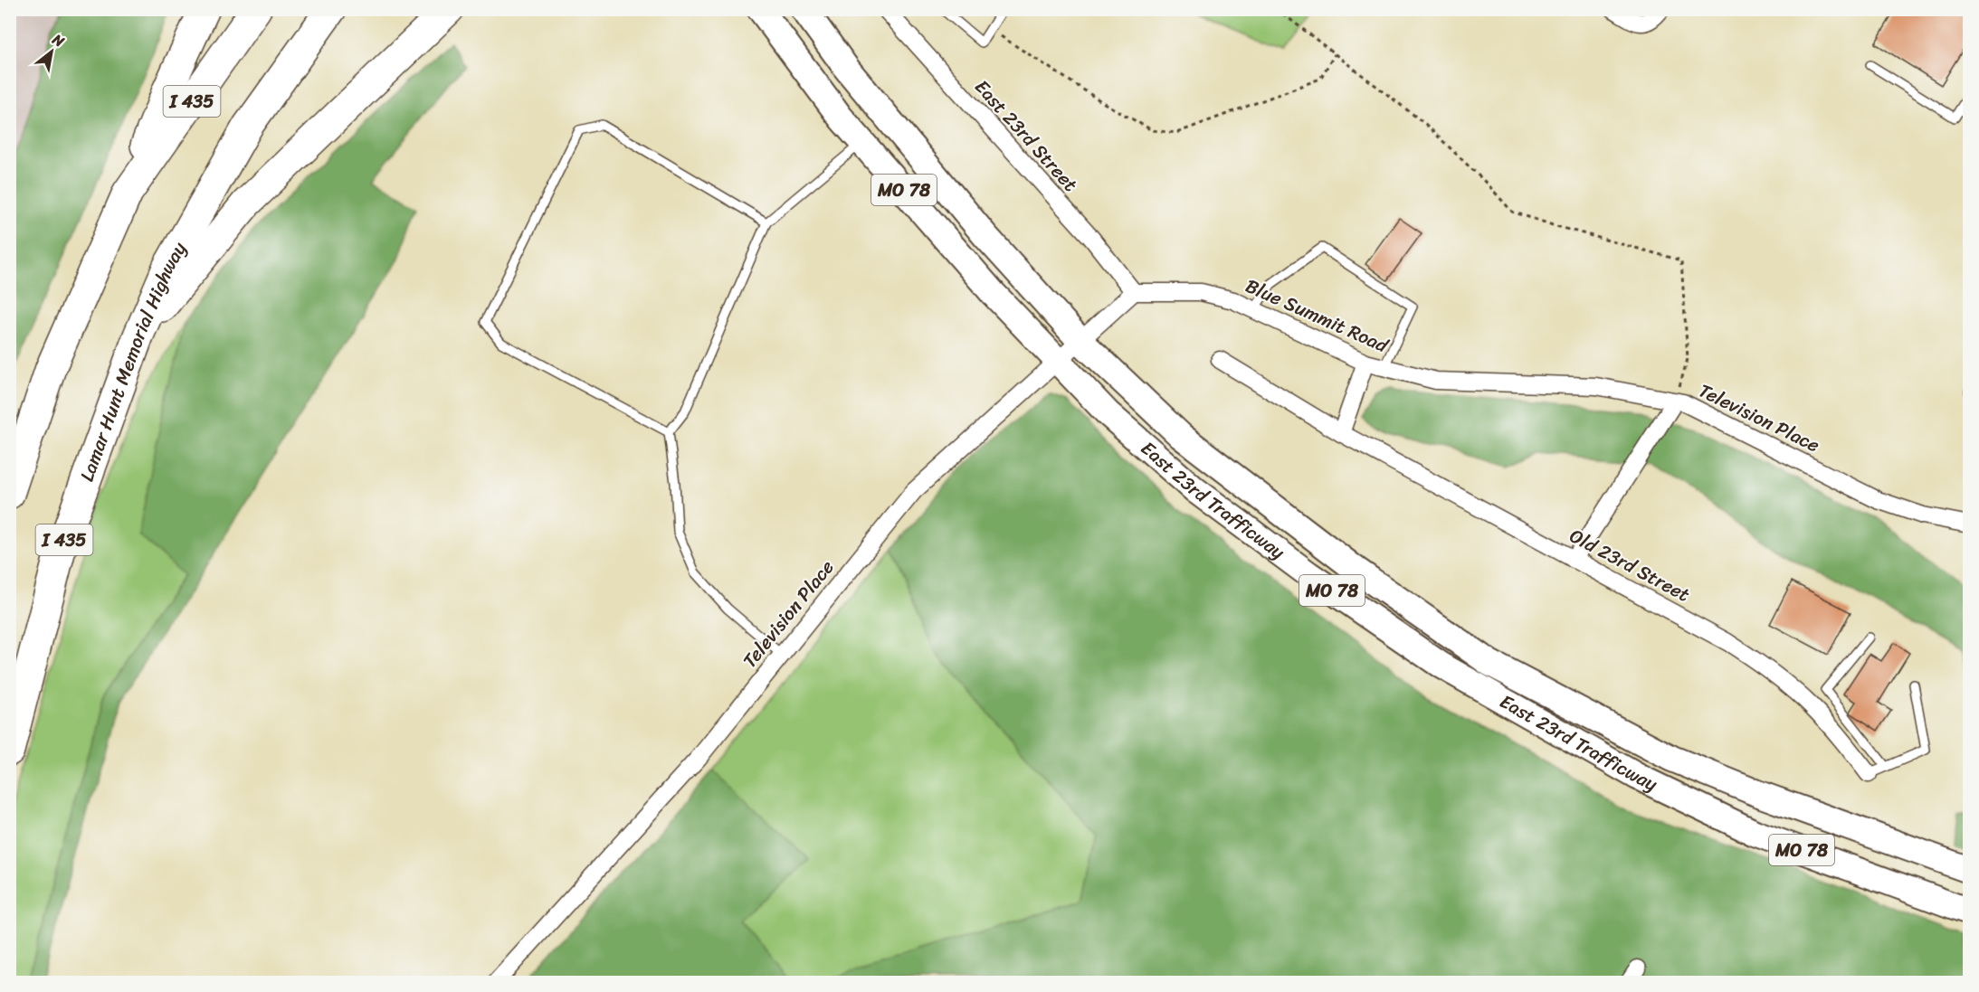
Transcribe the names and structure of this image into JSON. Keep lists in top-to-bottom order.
{
  "streets": {
    "highway": ["I 435", "Lamar Hunt Memorial Highway"],
    "main road": ["MO 78", "East 23rd Trafficway"],
    "street": [
      "East 23rd Street",
      "Blue Summit Road",
      "Television Place",
      "Old 23rd Street"
    ]
  },
  "crossings": [
    ["East 23rd Street", "Blue Summit Road"],
    ["East 23rd Street", "Television Place"],
    ["Blue Summit Road", "Television Place"],
    ["Television Place", "East 23rd Trafficway"],
    ["Television Place", "Old 23rd Street"]
  ],
  "north": "top right"
}
